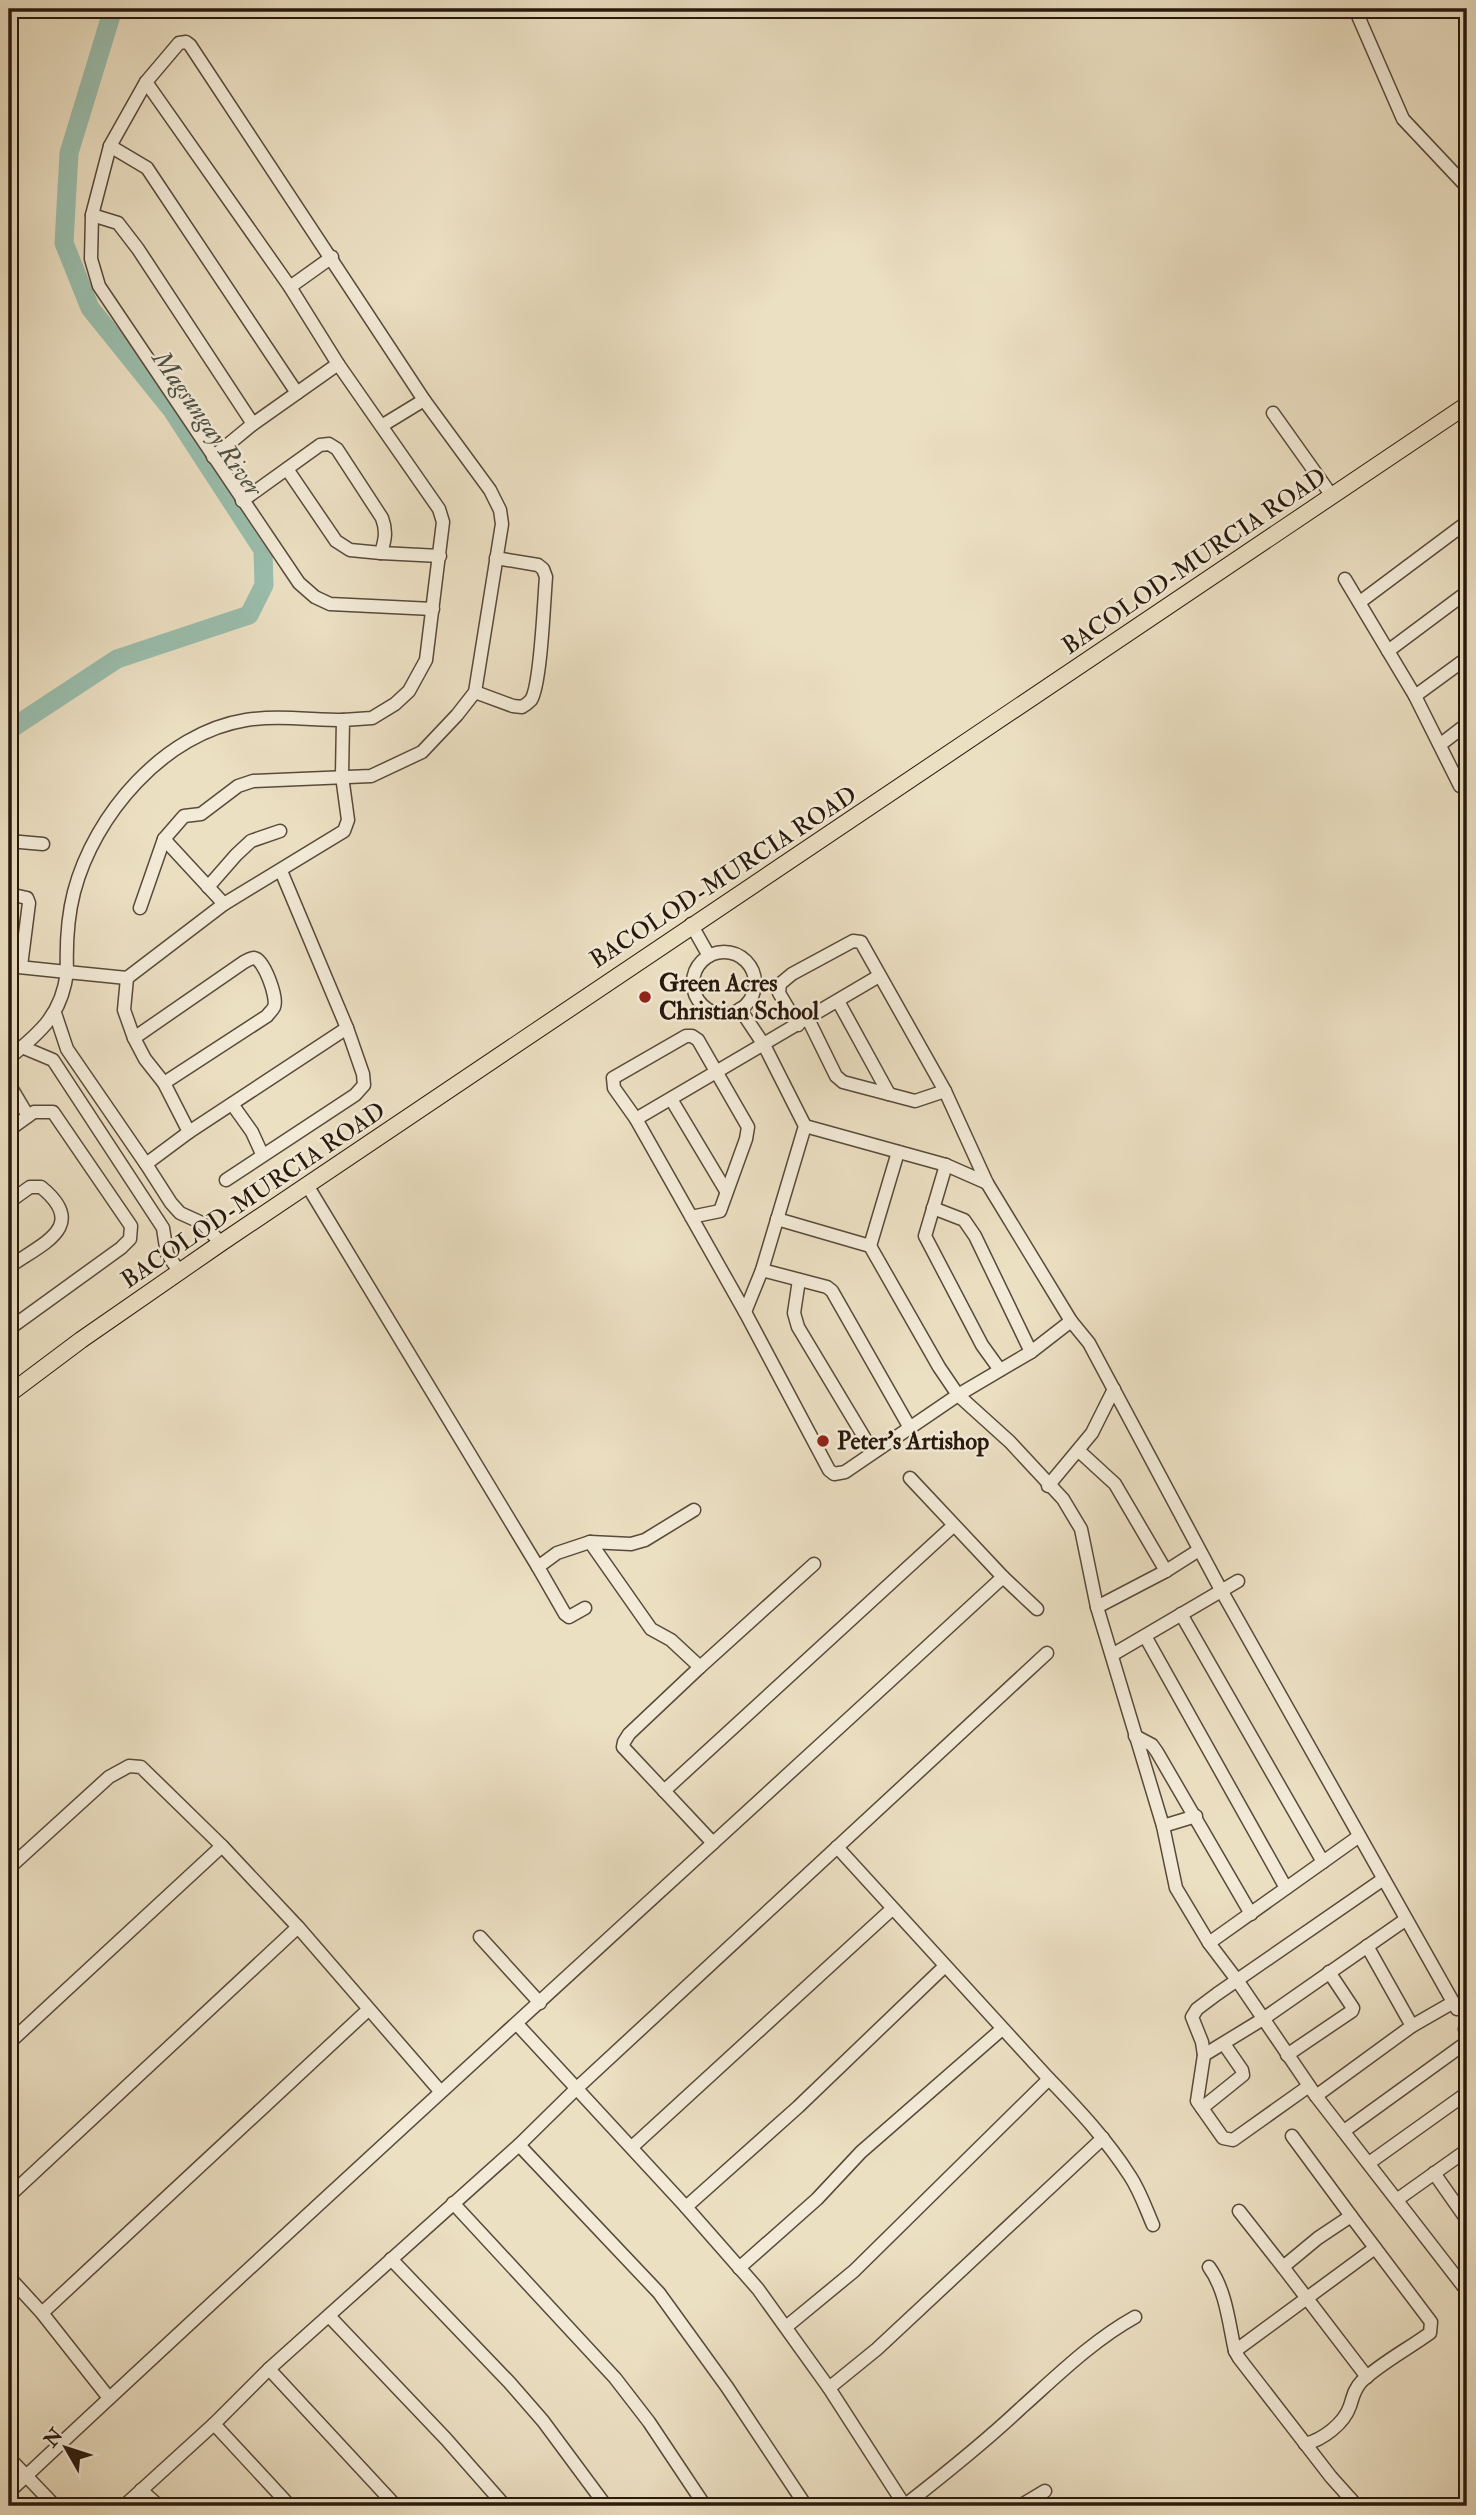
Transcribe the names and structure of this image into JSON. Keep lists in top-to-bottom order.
{
  "streets": {
    "main road": ["BACOLOD-MURCIA ROAD"]
  },
  "water": ["Magsungay River"],
  "places": ["Green Acres Christian School", "Peter's Artishop"],
  "north": "top left"
}
